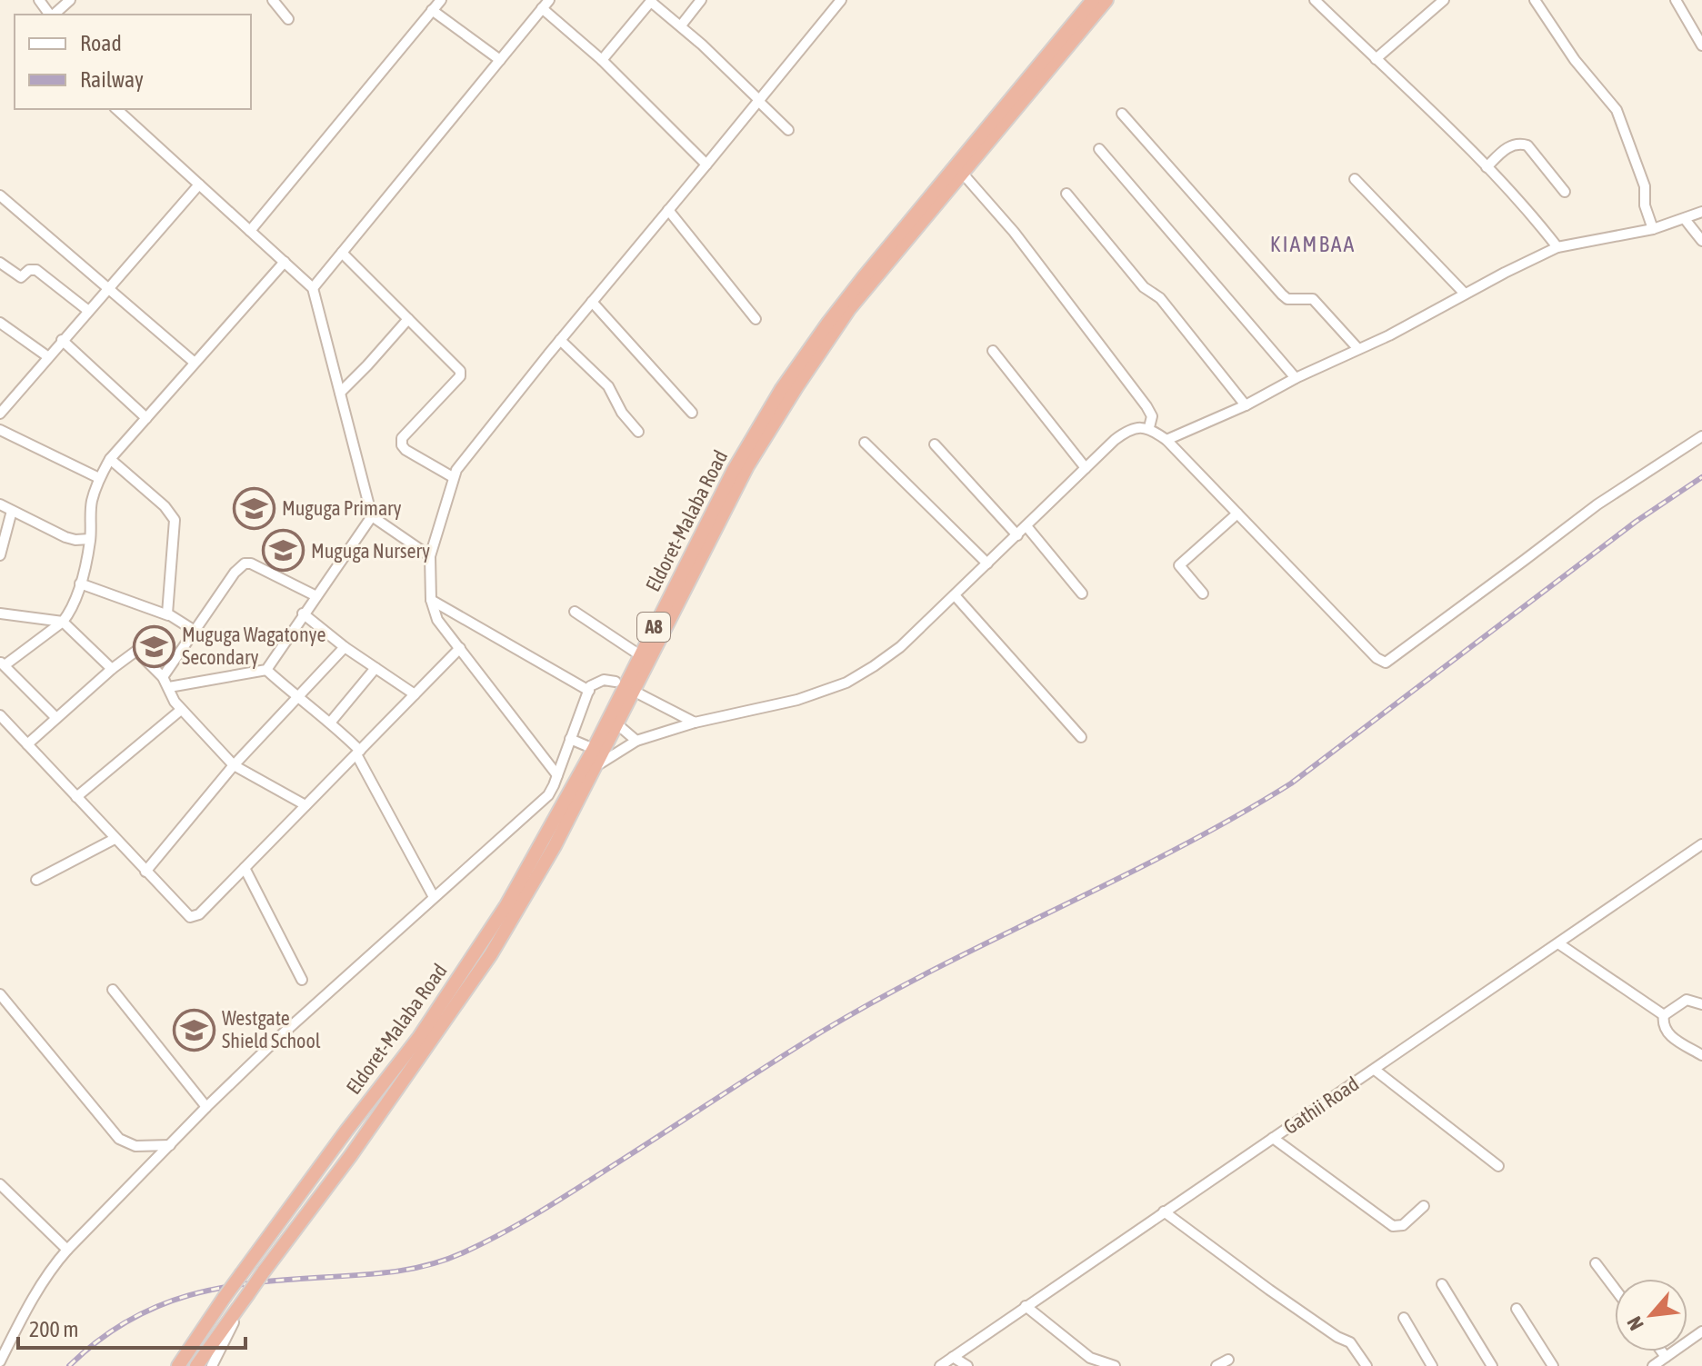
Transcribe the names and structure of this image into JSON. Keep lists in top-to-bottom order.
{
  "streets": {
    "highway": ["Eldoret-Malaba Road", "A8"],
    "street": ["Gathii Road"]
  },
  "crossings": [
    ["Eldoret-Malaba Road", "A8"]
  ],
  "districts": ["KIAMBAA"],
  "places": {
    "school or university": [
      "Muguga Primary",
      "Muguga Nursery",
      "Muguga Wagatonye Secondary",
      "Westgate Shield School"
    ]
  },
  "legend": ["Road", "Railway"],
  "scale_bar": "200 m",
  "north": "bottom left"
}
